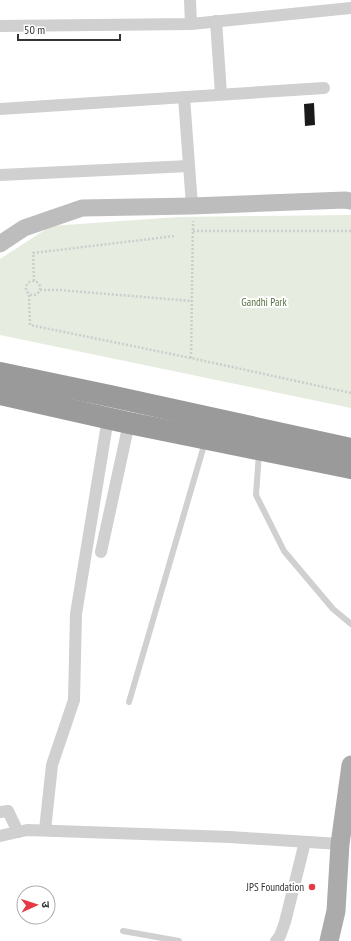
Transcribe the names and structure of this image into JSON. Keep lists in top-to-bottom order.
{
  "parks": ["Gandhi Park"],
  "places": ["JPS Foundation"],
  "scale_bar": "50 m",
  "north": "right"
}
